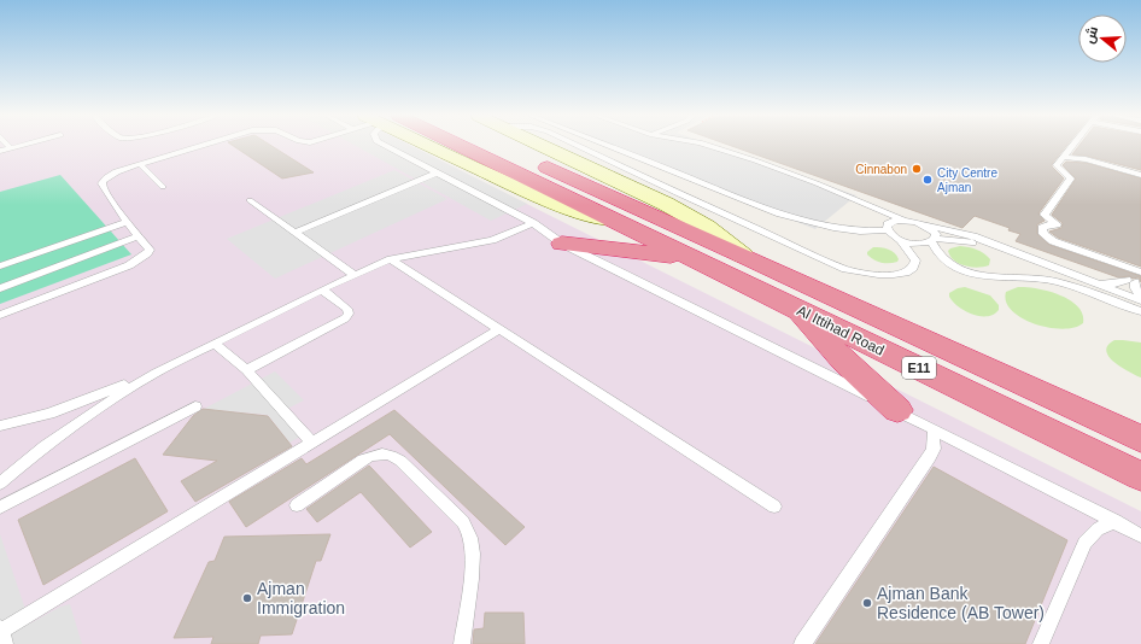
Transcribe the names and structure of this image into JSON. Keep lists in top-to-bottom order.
{
  "streets": {
    "highway": ["Al Ittihad Road", "E11"]
  },
  "places": [
    "Cinnabon",
    "City Centre Ajman",
    "Ajman Immigration",
    "Ajman Bank Residence (AB Tower)"
  ],
  "north": "left"
}
